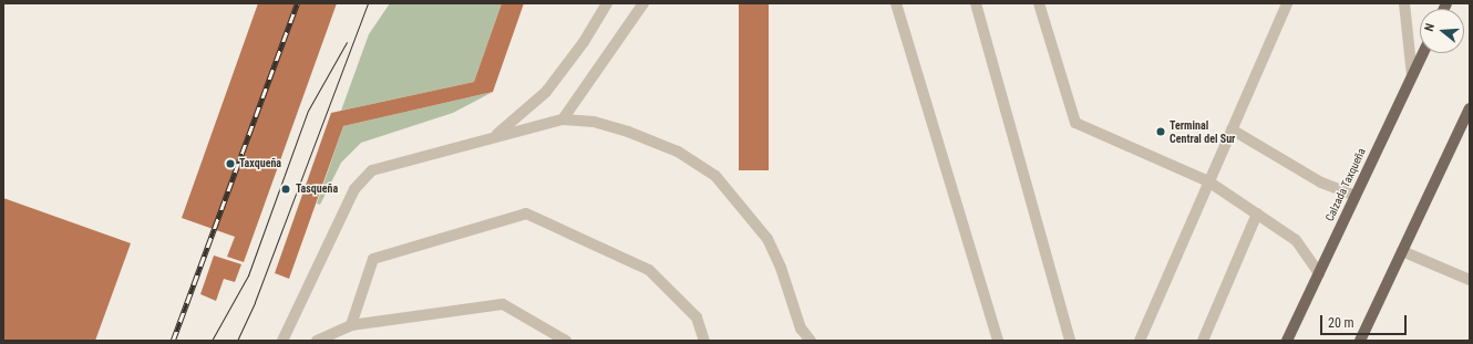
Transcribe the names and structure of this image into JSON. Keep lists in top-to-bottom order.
{
  "streets": {
    "main road": ["Calzada Taxqueña"]
  },
  "places": ["Terminal Central del Sur", "Taxqueña", "Tasqueña"],
  "scale_bar": "20 m",
  "north": "left"
}
